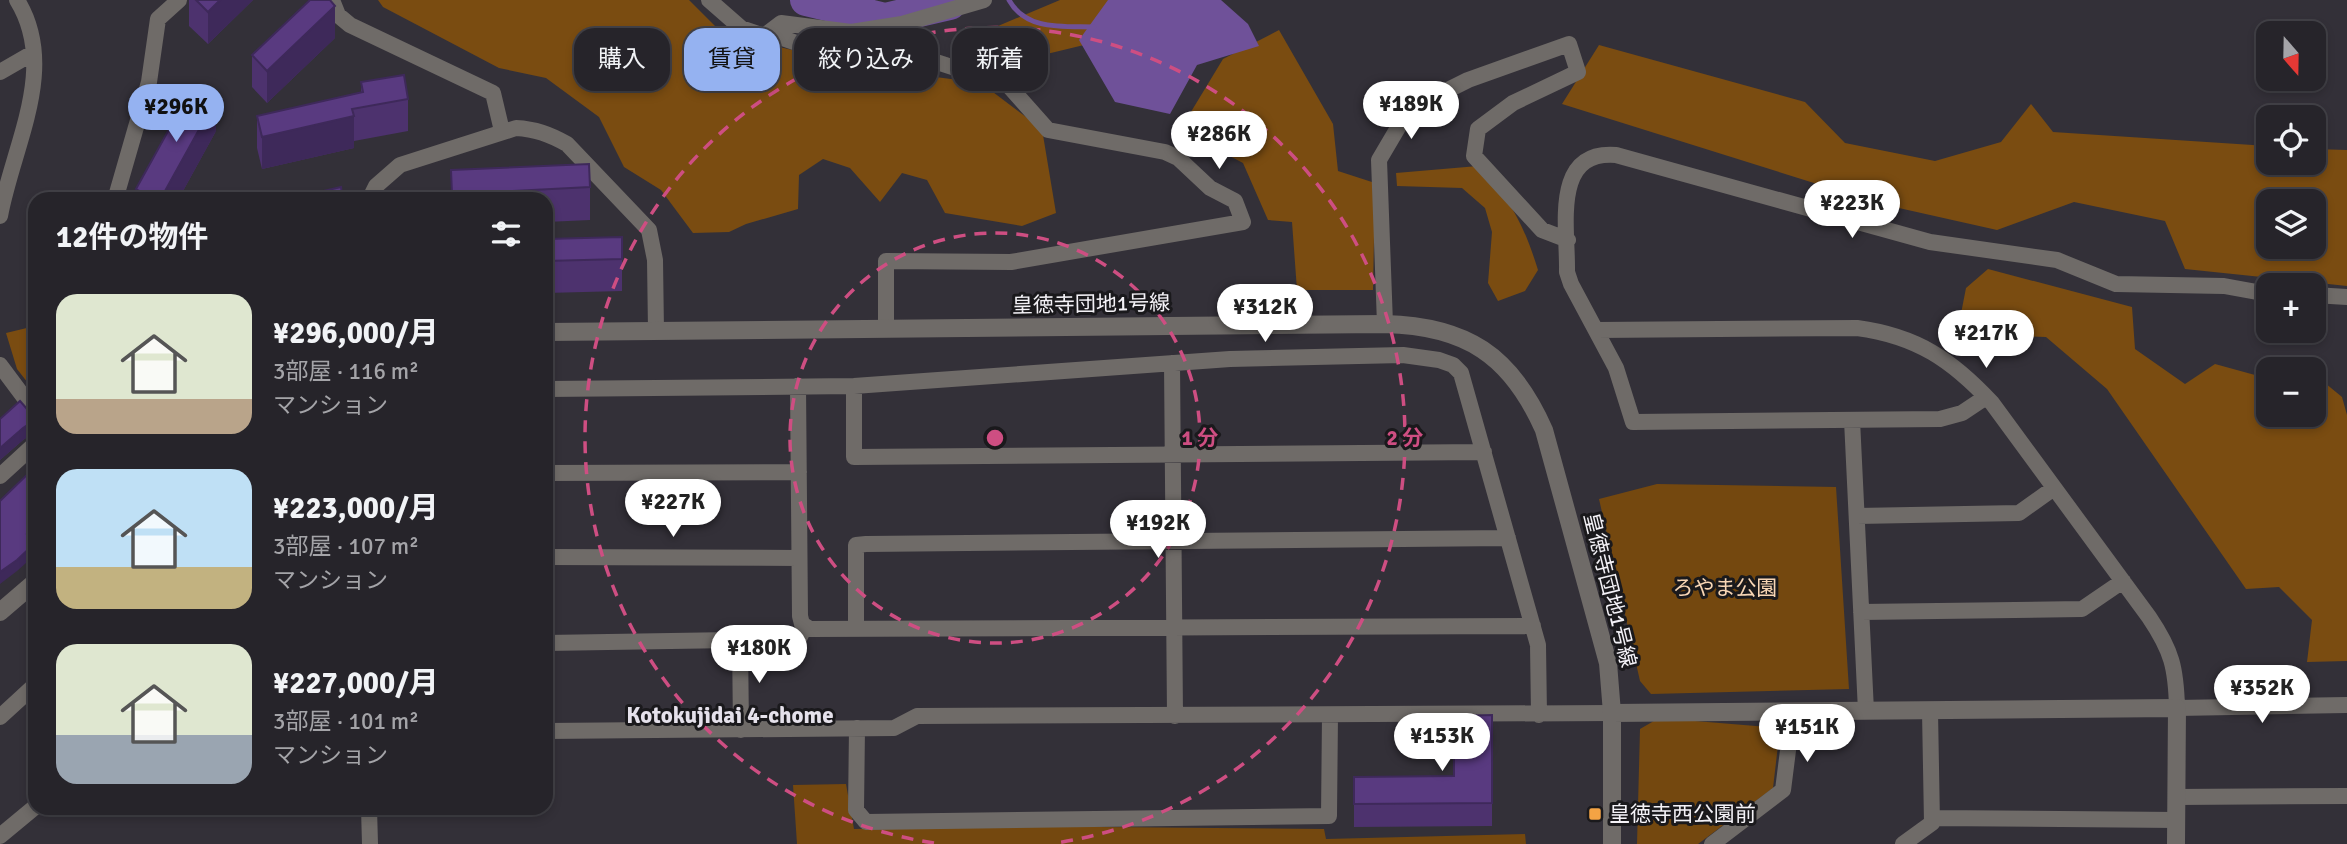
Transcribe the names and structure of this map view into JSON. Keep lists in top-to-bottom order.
{
  "streets": {
    "street": ["皇徳寺団地1号線"]
  },
  "districts": ["Kotokujidai 4-chome"],
  "parks": ["ろやま公園"],
  "places": {
    "transit": ["皇徳寺西公園前"]
  },
  "north": "bottom",
  "page": {
    "map_buttons": ["+", "−"],
    "chip": [
      "購入",
      "賃貸",
      "絞り込み",
      "新着"
    ],
    "price": [
      "¥189K",
      "¥296K",
      "¥286K",
      "¥223K",
      "¥312K",
      "¥217K",
      "¥227K",
      "¥192K",
      "¥180K",
      "¥352K",
      "¥151K",
      "¥153K"
    ],
    "heading": "12件の物件",
    "list": [
      {
        "name": "¥296,000/月",
        "note": "3部屋 · 116 m² · マンション"
      },
      {
        "name": "¥223,000/月",
        "note": "3部屋 · 107 m² · マンション"
      },
      {
        "name": "¥227,000/月",
        "note": "3部屋 · 101 m² · マンション"
      }
    ]
  },
  "rings": ["1 分", "2 分"]
}
